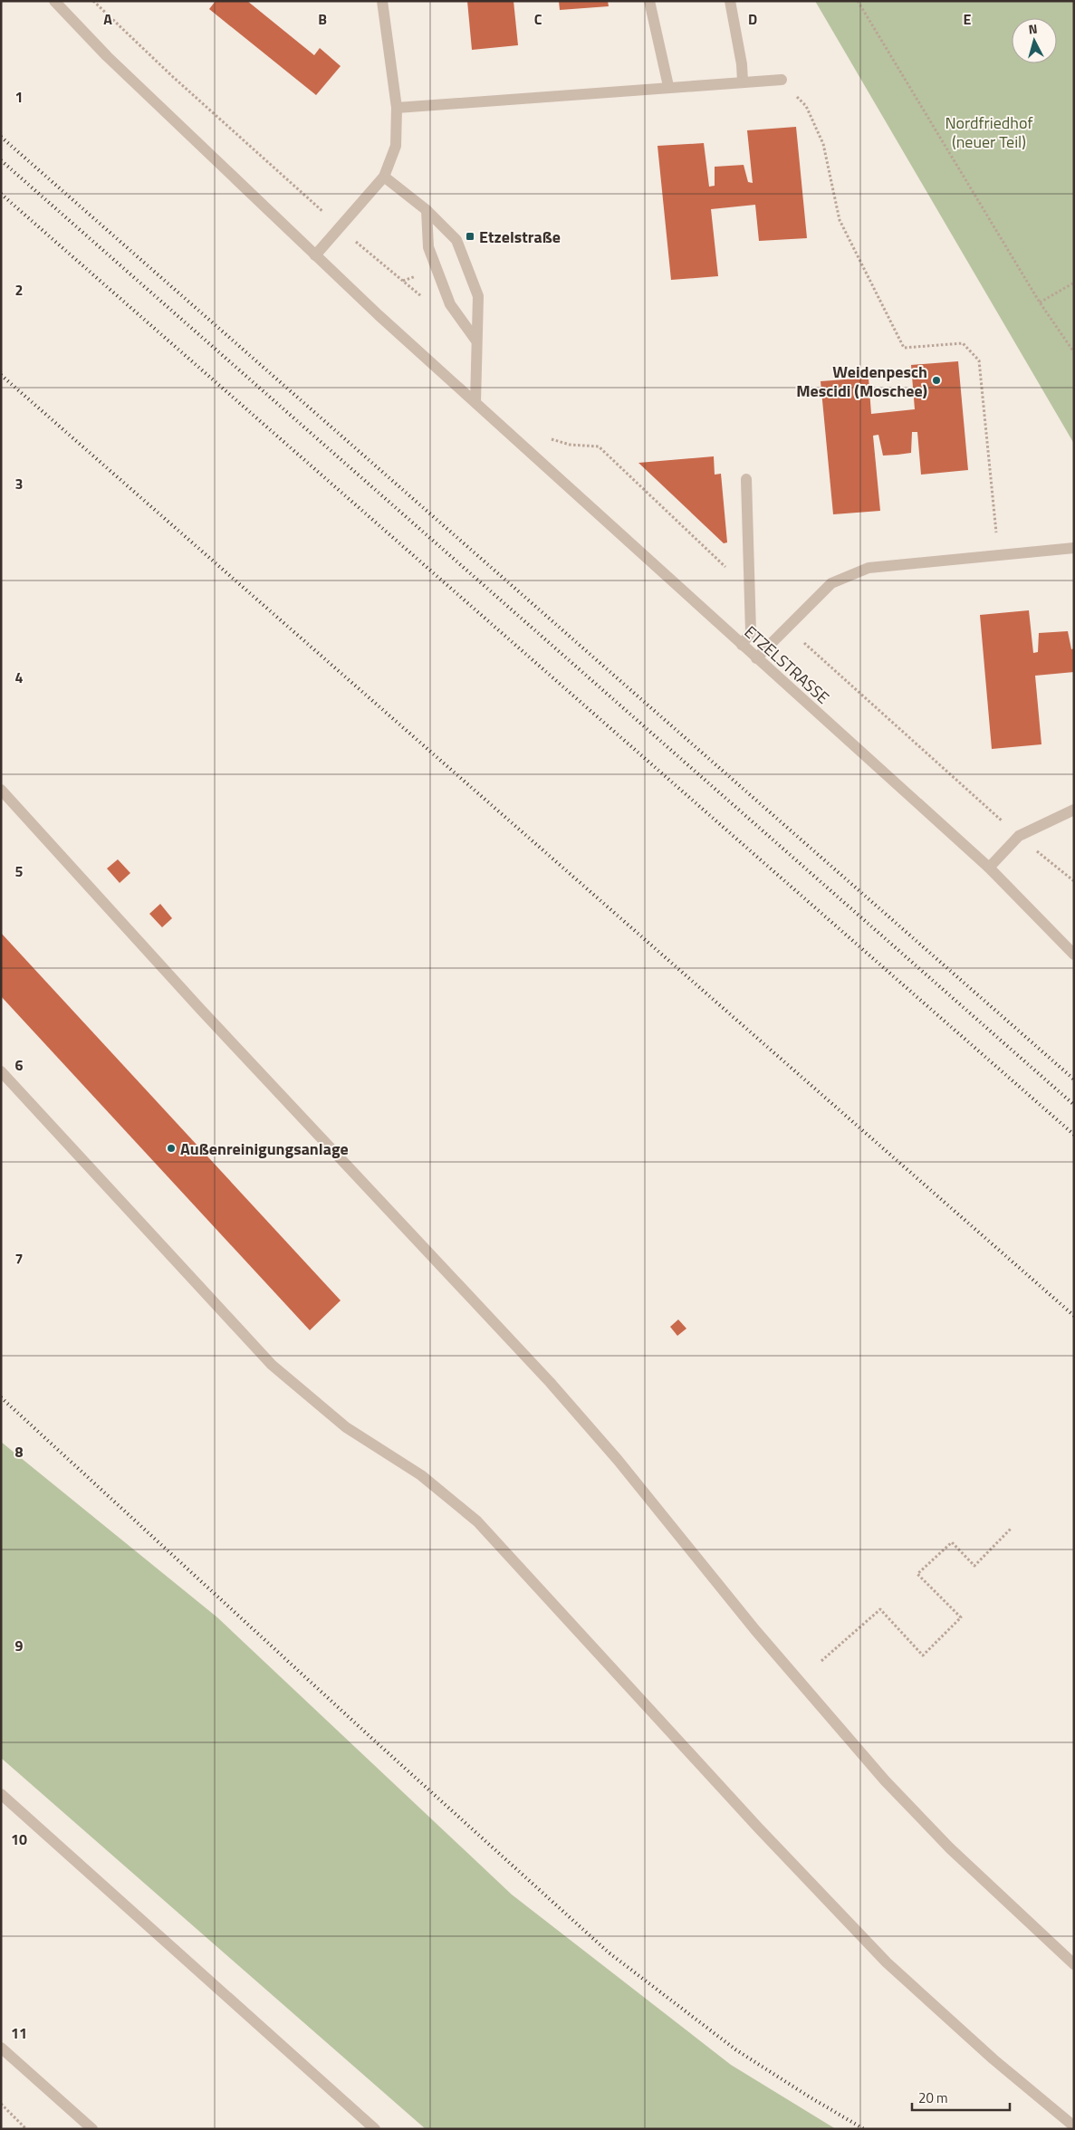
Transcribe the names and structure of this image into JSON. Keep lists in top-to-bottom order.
{
  "streets": {
    "street": ["ETZELSTRASSE"]
  },
  "parks": ["Nordfriedhof (neuer Teil)"],
  "places": {
    "transit": ["Etzelstraße"],
    "other": ["Weidenpesch Mescidi (Moschee)", "Außenreinigungsanlage"]
  },
  "scale_bar": "20 m",
  "north": "top",
  "grid": {
    "columns": [
      "A",
      "B",
      "C",
      "D",
      "E"
    ],
    "rows": [
      "1",
      "2",
      "3",
      "4",
      "5",
      "6",
      "7",
      "8",
      "9",
      "10",
      "11"
    ]
  }
}
